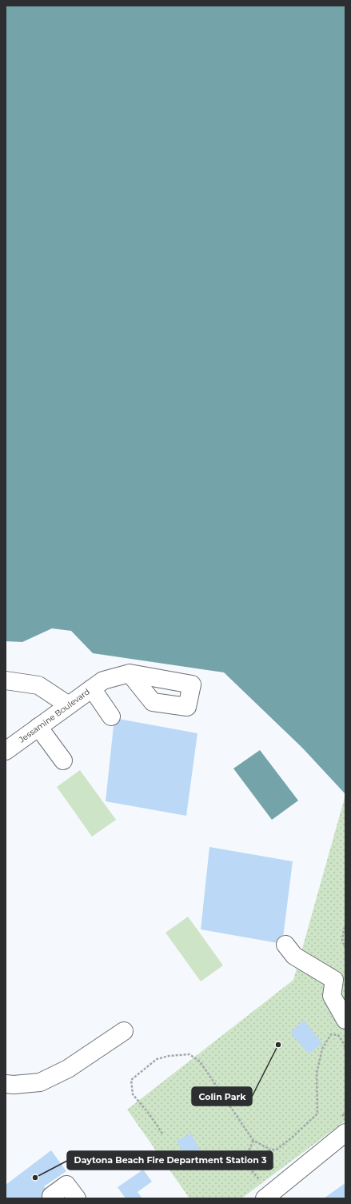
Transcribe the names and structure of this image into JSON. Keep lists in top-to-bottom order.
{
  "streets": {
    "street": ["Jessamine Boulevard"]
  },
  "places": ["Colin Park", "Daytona Beach Fire Department Station 3"]
}
